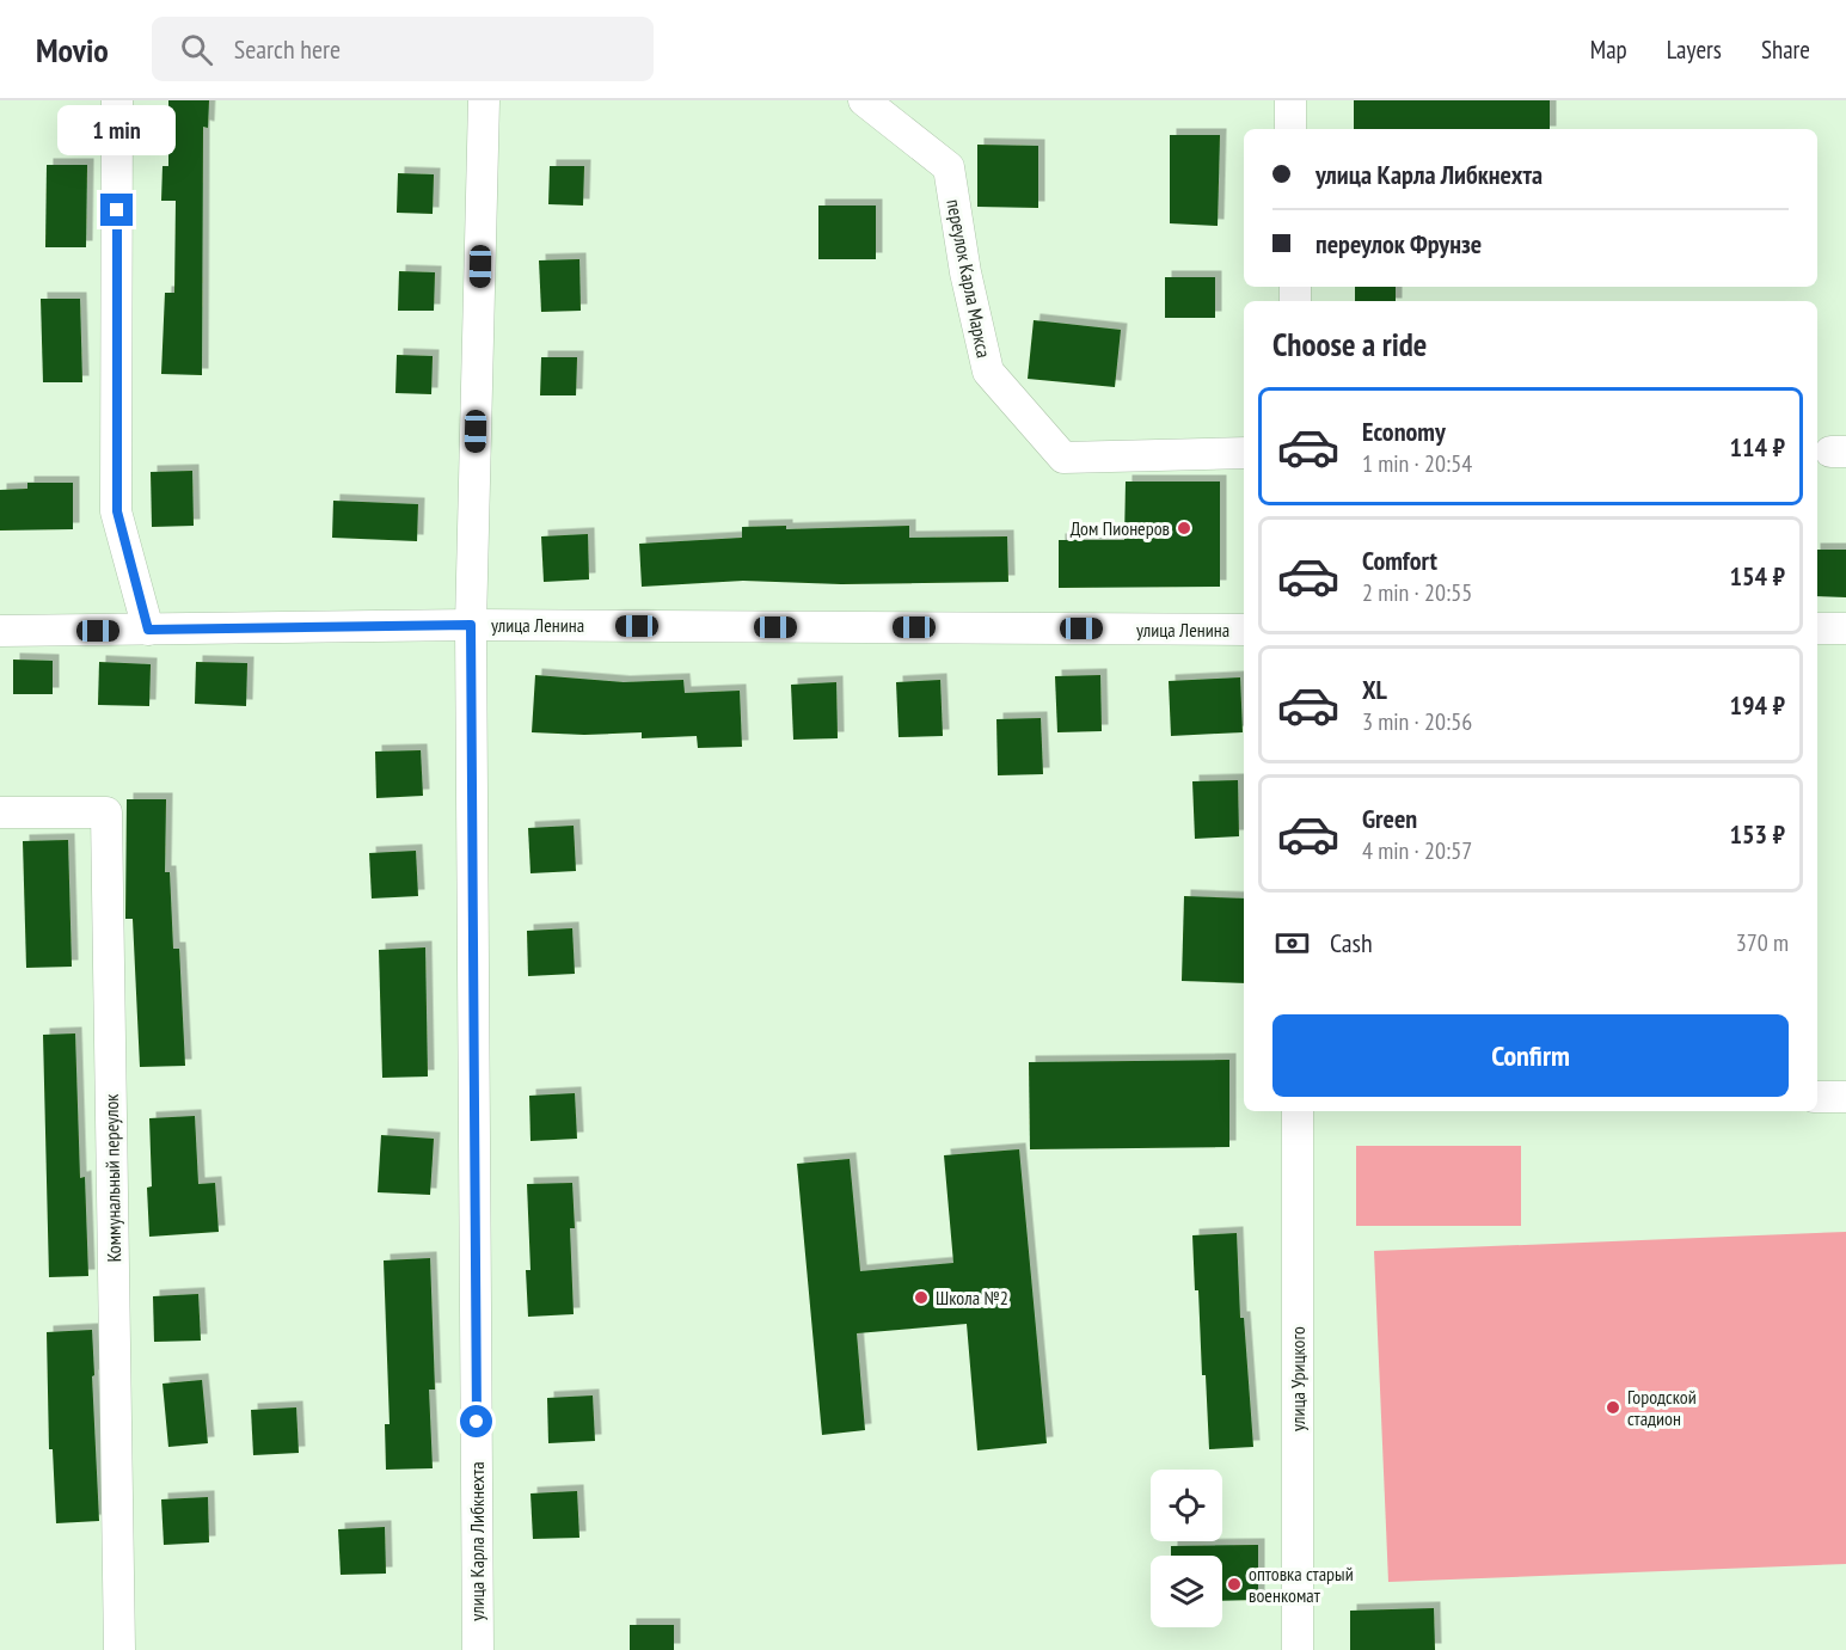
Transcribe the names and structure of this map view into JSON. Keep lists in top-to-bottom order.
{
  "streets": {
    "street": [
      "переулок Карла Маркса",
      "улица Ленина",
      "Коммунальный переулок",
      "улица Урицкого",
      "улица Карла Либкнехта"
    ]
  },
  "crossings": [
    ["улица Ленина", "улица Карла Либкнехта"]
  ],
  "places": [
    "Дом Пионеров",
    "Школа №2",
    "Городской стадион",
    "оптовка старый военкомат"
  ],
  "page": {
    "header": "Movio",
    "search": "Search here",
    "nav": ["Map", "Layers", "Share"],
    "bubble": "1 min",
    "banner": ["улица Карла Либкнехта", "переулок Фрунзе"],
    "heading": "Choose a ride",
    "list": [
      {
        "name": "Economy",
        "note": "1 min · 20:54",
        "value": "114 ₽"
      },
      {
        "name": "Comfort",
        "note": "2 min · 20:55",
        "value": "154 ₽"
      },
      {
        "name": "XL",
        "note": "3 min · 20:56",
        "value": "194 ₽"
      },
      {
        "name": "Green",
        "note": "4 min · 20:57",
        "value": "153 ₽"
      }
    ],
    "pay": ["Cash", "370 m"],
    "buttons": "Confirm"
  }
}
